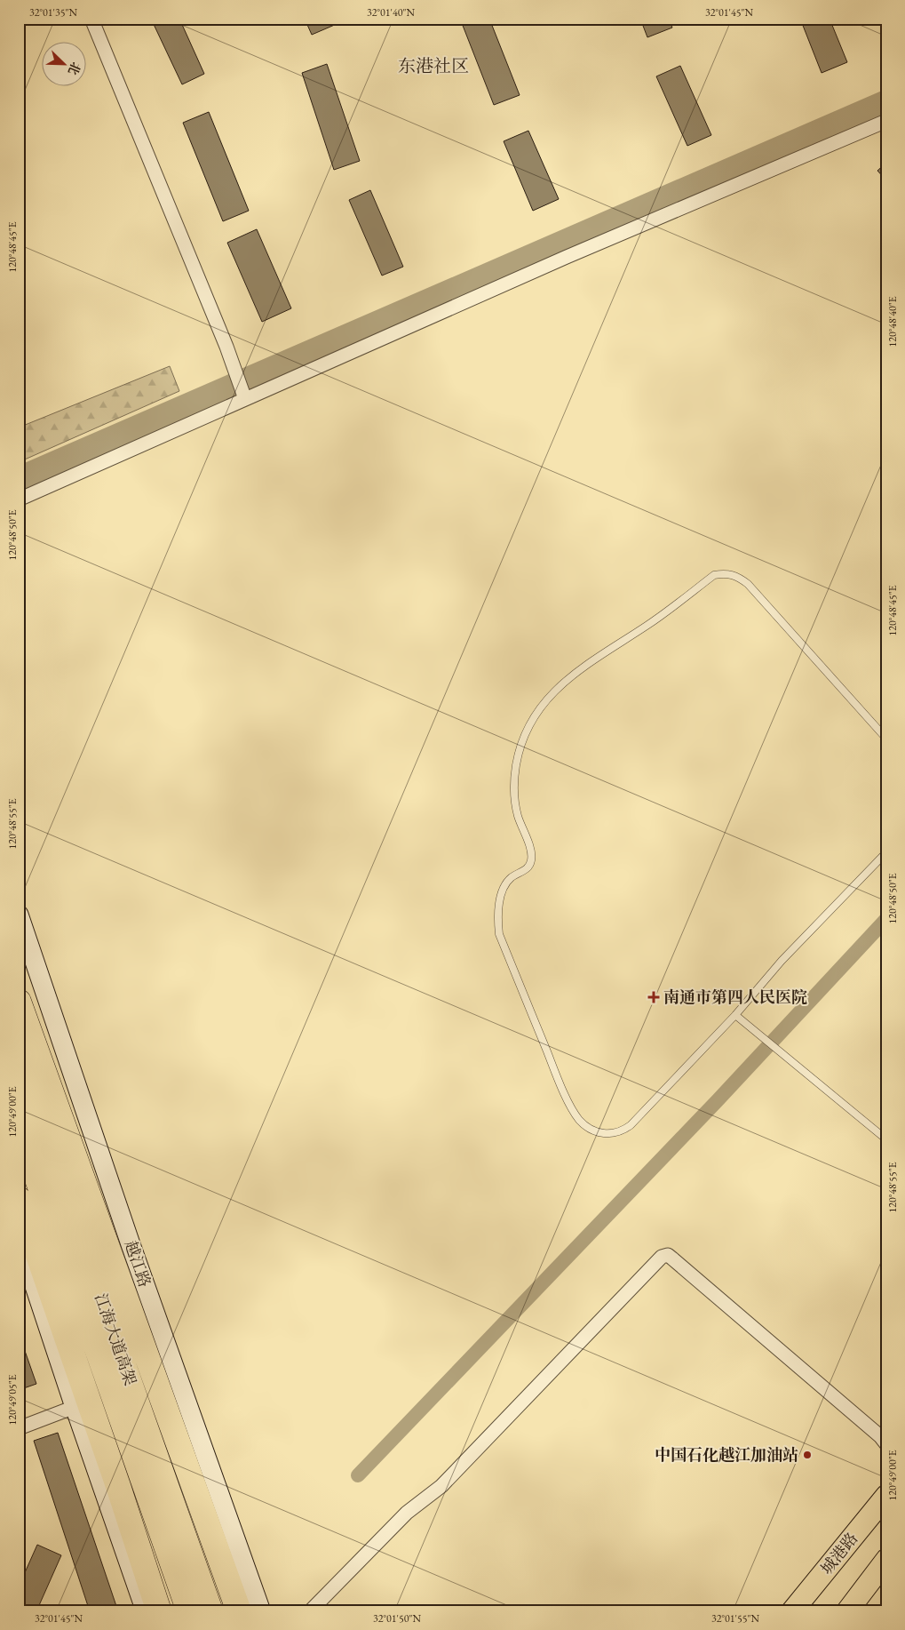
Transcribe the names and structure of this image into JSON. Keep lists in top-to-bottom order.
{
  "streets": {
    "highway": ["江海大道高架"],
    "main road": ["越江路", "城港路"]
  },
  "districts": ["东港社区"],
  "places": {
    "health": ["南通市第四人民医院"],
    "other": ["中国石化越江加油站"]
  },
  "north": "bottom right",
  "coordinates": [
    "32°01'35\"N",
    "32°01'40\"N",
    "32°01'45\"N",
    "120°48'45\"E",
    "120°48'40\"E",
    "120°48'50\"E",
    "120°48'55\"E",
    "120°49'00\"E",
    "120°49'05\"E",
    "32°01'50\"N",
    "32°01'55\"N"
  ]
}
